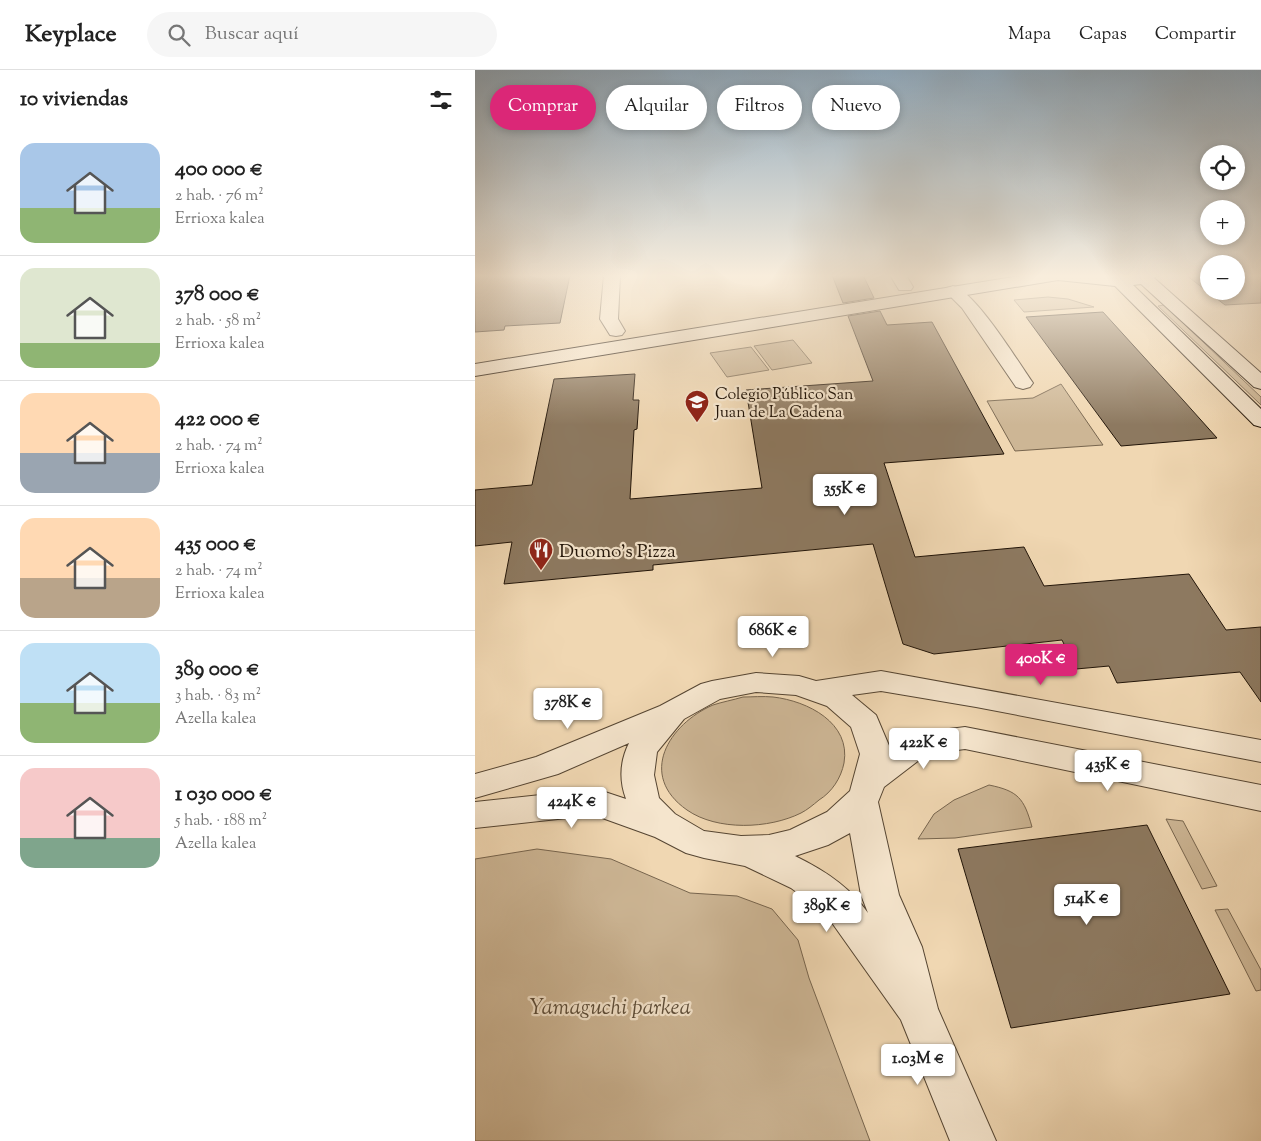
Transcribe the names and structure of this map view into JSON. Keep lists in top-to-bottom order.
{
  "parks": ["Yamaguchi parkea"],
  "places": {
    "school or university": ["Colegio Público San Juan de La Cadena"],
    "restaurant": ["Duomo's Pizza"]
  },
  "page": {
    "header": "Keyplace",
    "search": "Buscar aquí",
    "nav": ["Mapa", "Capas", "Compartir"],
    "heading": "10 viviendas",
    "chip": [
      "Comprar",
      "Alquilar",
      "Filtros",
      "Nuevo"
    ],
    "list": [
      {
        "name": "400 000 €",
        "note": "2 hab. · 76 m² · Errioxa kalea"
      },
      {
        "name": "378 000 €",
        "note": "2 hab. · 58 m² · Errioxa kalea"
      },
      {
        "name": "422 000 €",
        "note": "2 hab. · 74 m² · Errioxa kalea"
      },
      {
        "name": "435 000 €",
        "note": "2 hab. · 74 m² · Errioxa kalea"
      },
      {
        "name": "389 000 €",
        "note": "3 hab. · 83 m² · Azella kalea"
      },
      {
        "name": "1 030 000 €",
        "note": "5 hab. · 188 m² · Azella kalea"
      }
    ],
    "map_buttons": ["+", "−"],
    "price": [
      "355K €",
      "686K €",
      "400K €",
      "378K €",
      "422K €",
      "435K €",
      "424K €",
      "514K €",
      "389K €",
      "1.03M €"
    ]
  }
}
